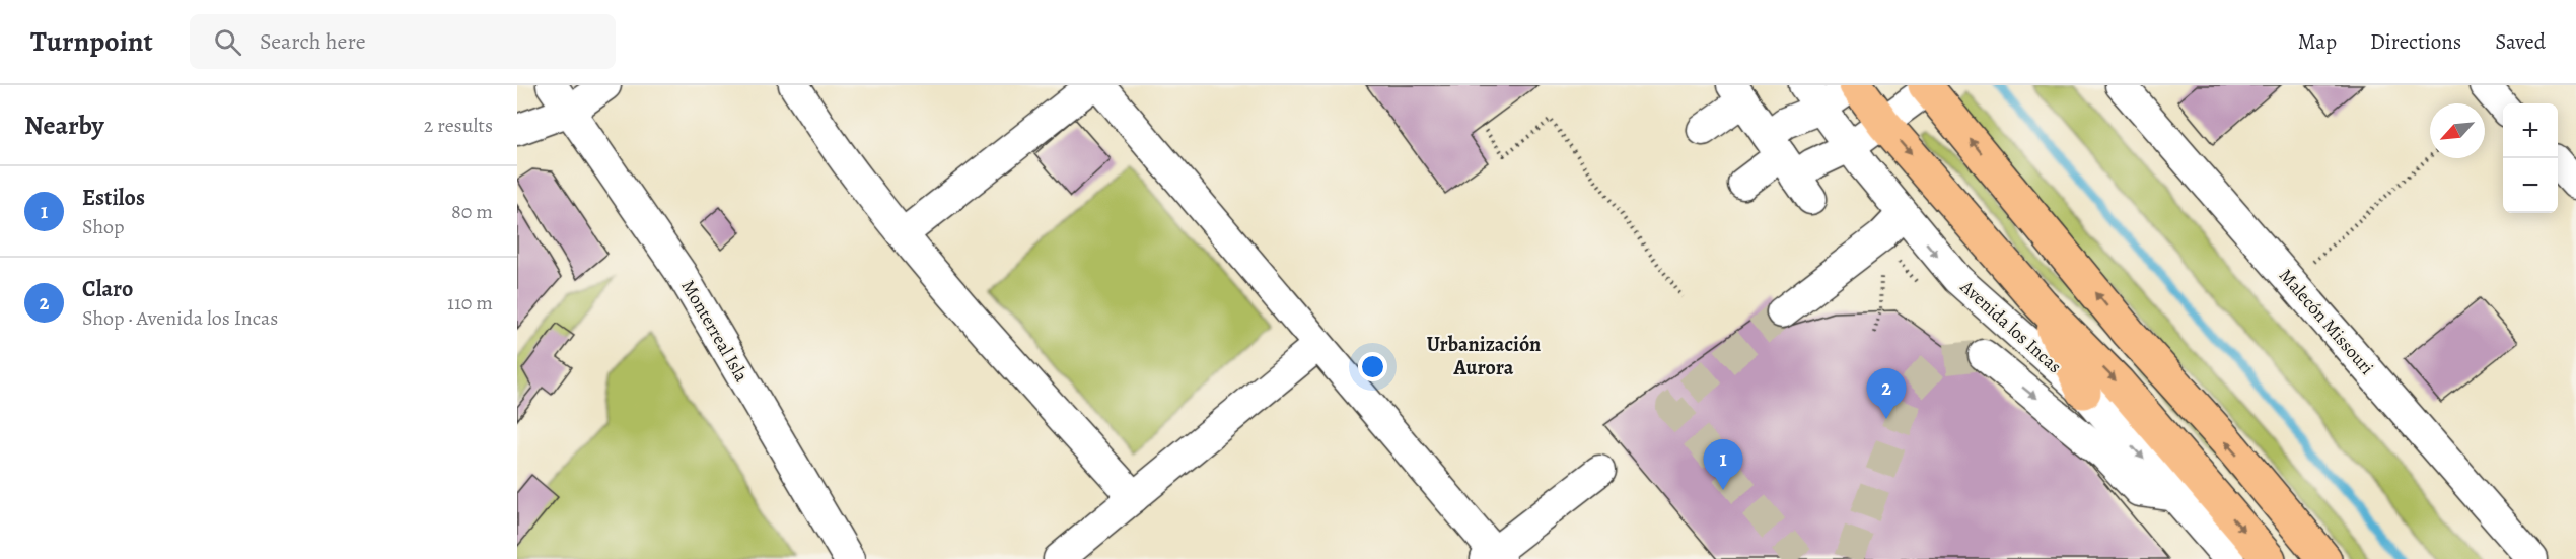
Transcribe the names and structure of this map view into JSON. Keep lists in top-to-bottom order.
{
  "streets": {
    "main road": ["Avenida los Incas"],
    "street": ["Malecón Missouri", "Monterreal Isla"]
  },
  "districts": ["Urbanización Aurora"],
  "north": "bottom left",
  "page": {
    "header": "Turnpoint",
    "search": "Search here",
    "nav": ["Map", "Directions", "Saved"],
    "heading": ["Nearby", "2 results"],
    "map_buttons": ["+", "−"],
    "list": [
      {
        "mark": "1",
        "name": "Estilos",
        "note": "Shop",
        "value": "80 m"
      },
      {
        "mark": "2",
        "name": "Claro",
        "note": "Shop · Avenida los Incas",
        "value": "110 m"
      }
    ],
    "pins": ["2", "1"]
  }
}
